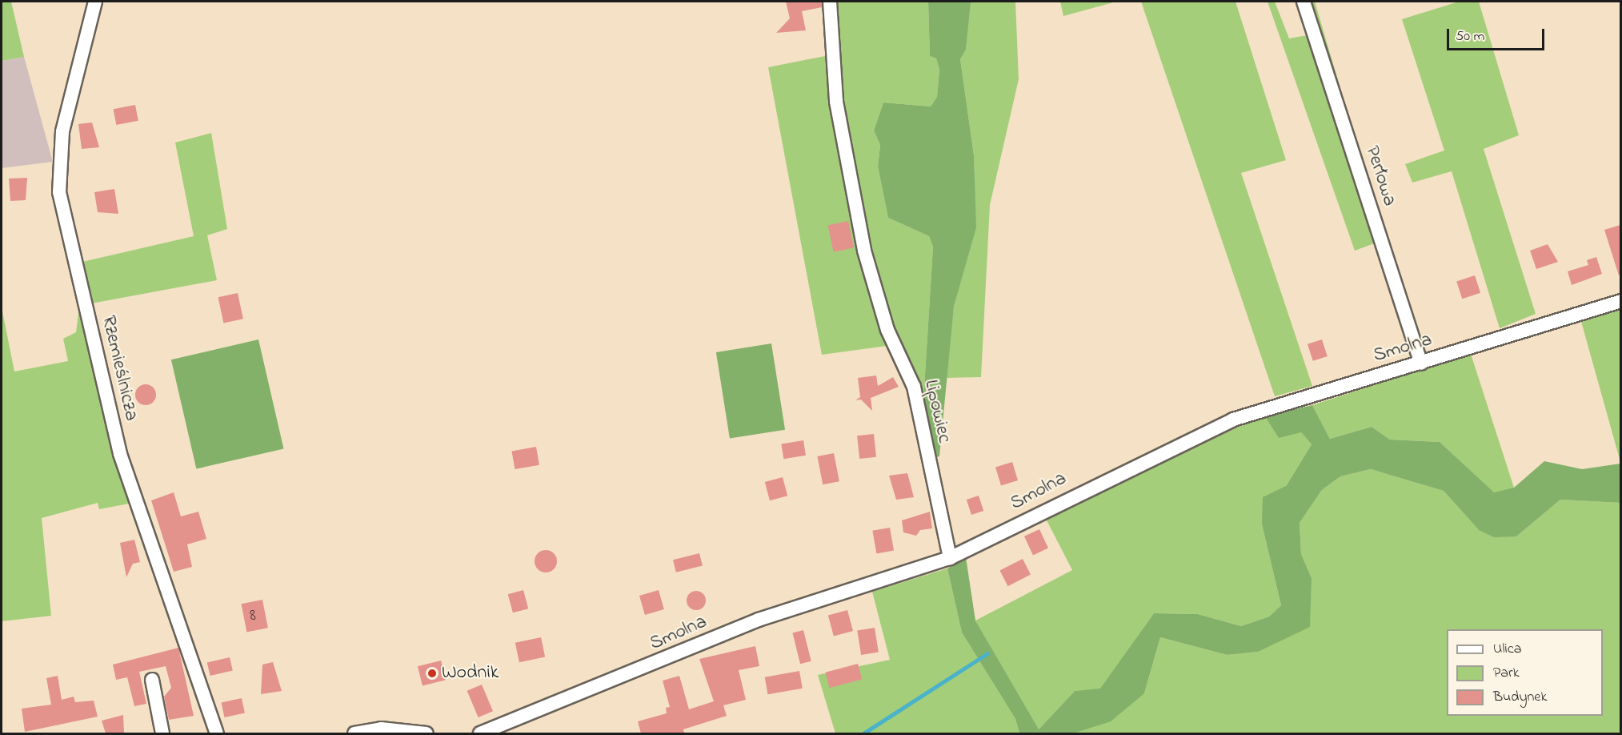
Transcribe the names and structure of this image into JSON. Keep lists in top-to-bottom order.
{
  "streets": {
    "street": [
      "Perłowa",
      "Smolna",
      "Rzemieślnicza",
      "Lipowiec"
    ]
  },
  "crossings": [
    ["Perłowa", "Smolna"],
    ["Smolna", "Lipowiec"]
  ],
  "places": ["Wodnik"],
  "house_numbers": ["8"],
  "legend": ["Ulica", "Park", "Budynek"],
  "scale_bar": "50 m"
}
